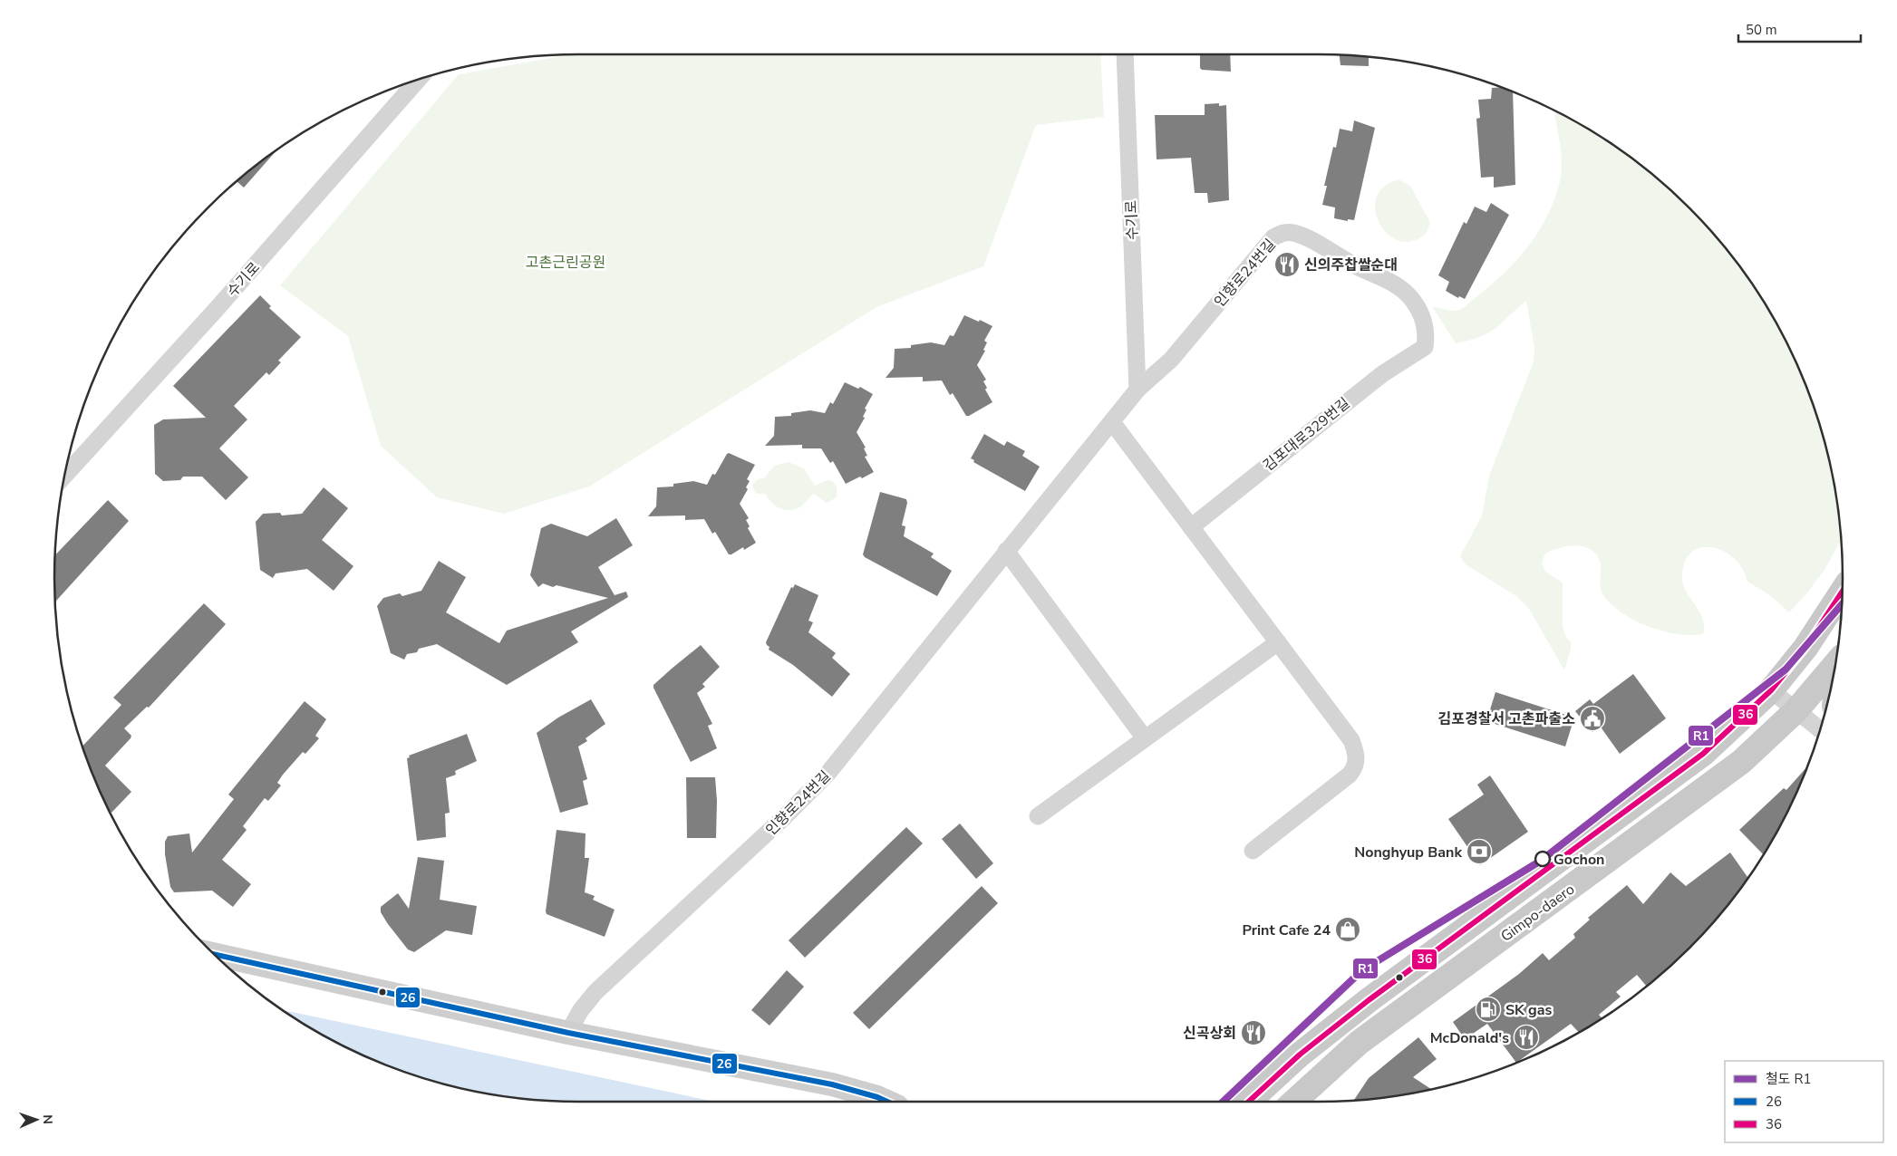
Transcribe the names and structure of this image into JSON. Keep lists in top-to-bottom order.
{
  "streets": {
    "main road": ["Gimpo-daero"],
    "street": ["수기로", "인향로24번길", "김포대로329번길"]
  },
  "crossings": [
    ["수기로", "인향로24번길"],
    ["인향로24번길", "김포대로329번길"]
  ],
  "parks": ["고촌근린공원"],
  "places": {
    "restaurant": ["신의주찹쌀순대", "신곡상회", "McDonald's"],
    "public building": ["김포경찰서 고촌파출소"],
    "bank": ["Nonghyup Bank"],
    "other": ["Gochon"],
    "shop": ["Print Cafe 24"],
    "fuel station": ["SK gas"]
  },
  "lines": ["transit line 36", "rail line R1", "transit line 26"],
  "legend": ["철도 R1", "26", "36"],
  "scale_bar": "50 m",
  "north": "right"
}
